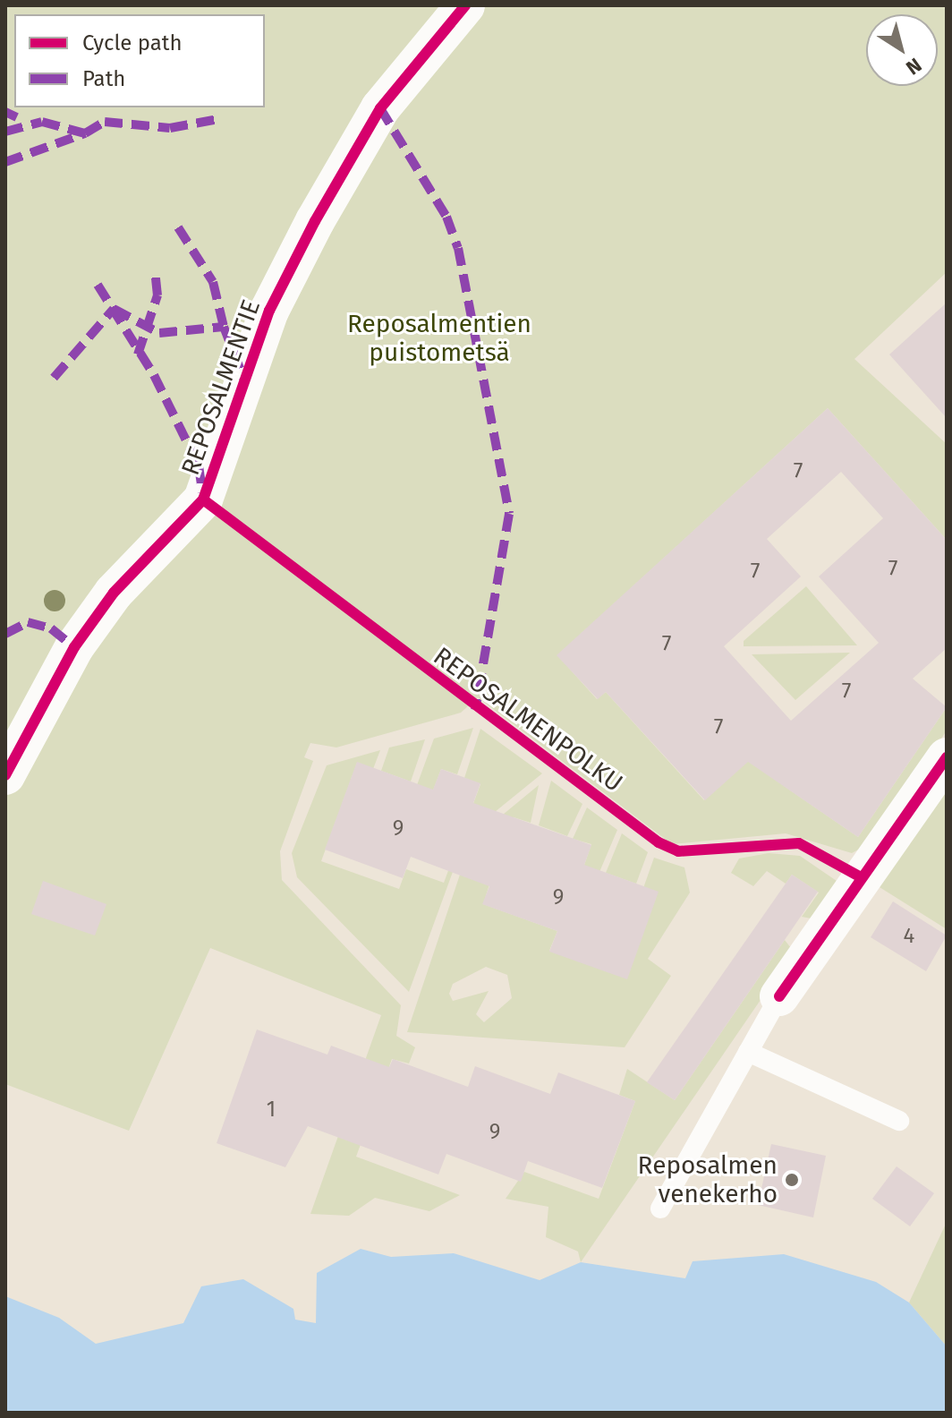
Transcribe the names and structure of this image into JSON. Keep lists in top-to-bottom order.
{
  "streets": {
    "street": ["REPOSALMENTIE"],
    "cycle path": ["REPOSALMENPOLKU"]
  },
  "parks": ["Reposalmentien puistometsä"],
  "places": ["Reposalmen venekerho"],
  "house_numbers": [
    "7",
    "7",
    "7",
    "7",
    "7",
    "7",
    "9",
    "9",
    "4",
    "1",
    "9"
  ],
  "legend": ["Cycle path", "Path"],
  "north": "bottom right"
}
